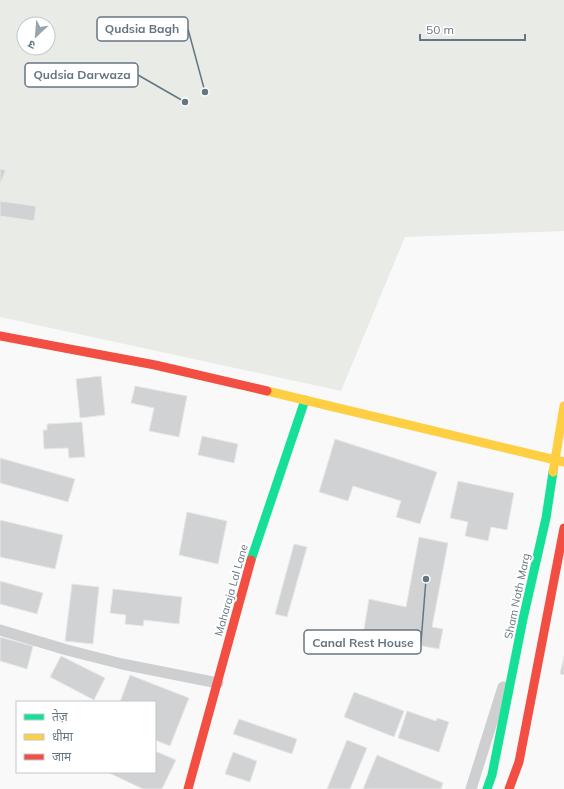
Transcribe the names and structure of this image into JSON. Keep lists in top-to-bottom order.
{
  "streets": {
    "main road": ["Maharaja Lal Lane", "Sham Nath Marg"]
  },
  "places": ["Qudsia Bagh", "Qudsia Darwaza", "Canal Rest House"],
  "legend": ["तेज़", "धीमा", "जाम"],
  "scale_bar": "50 m",
  "north": "bottom left"
}
